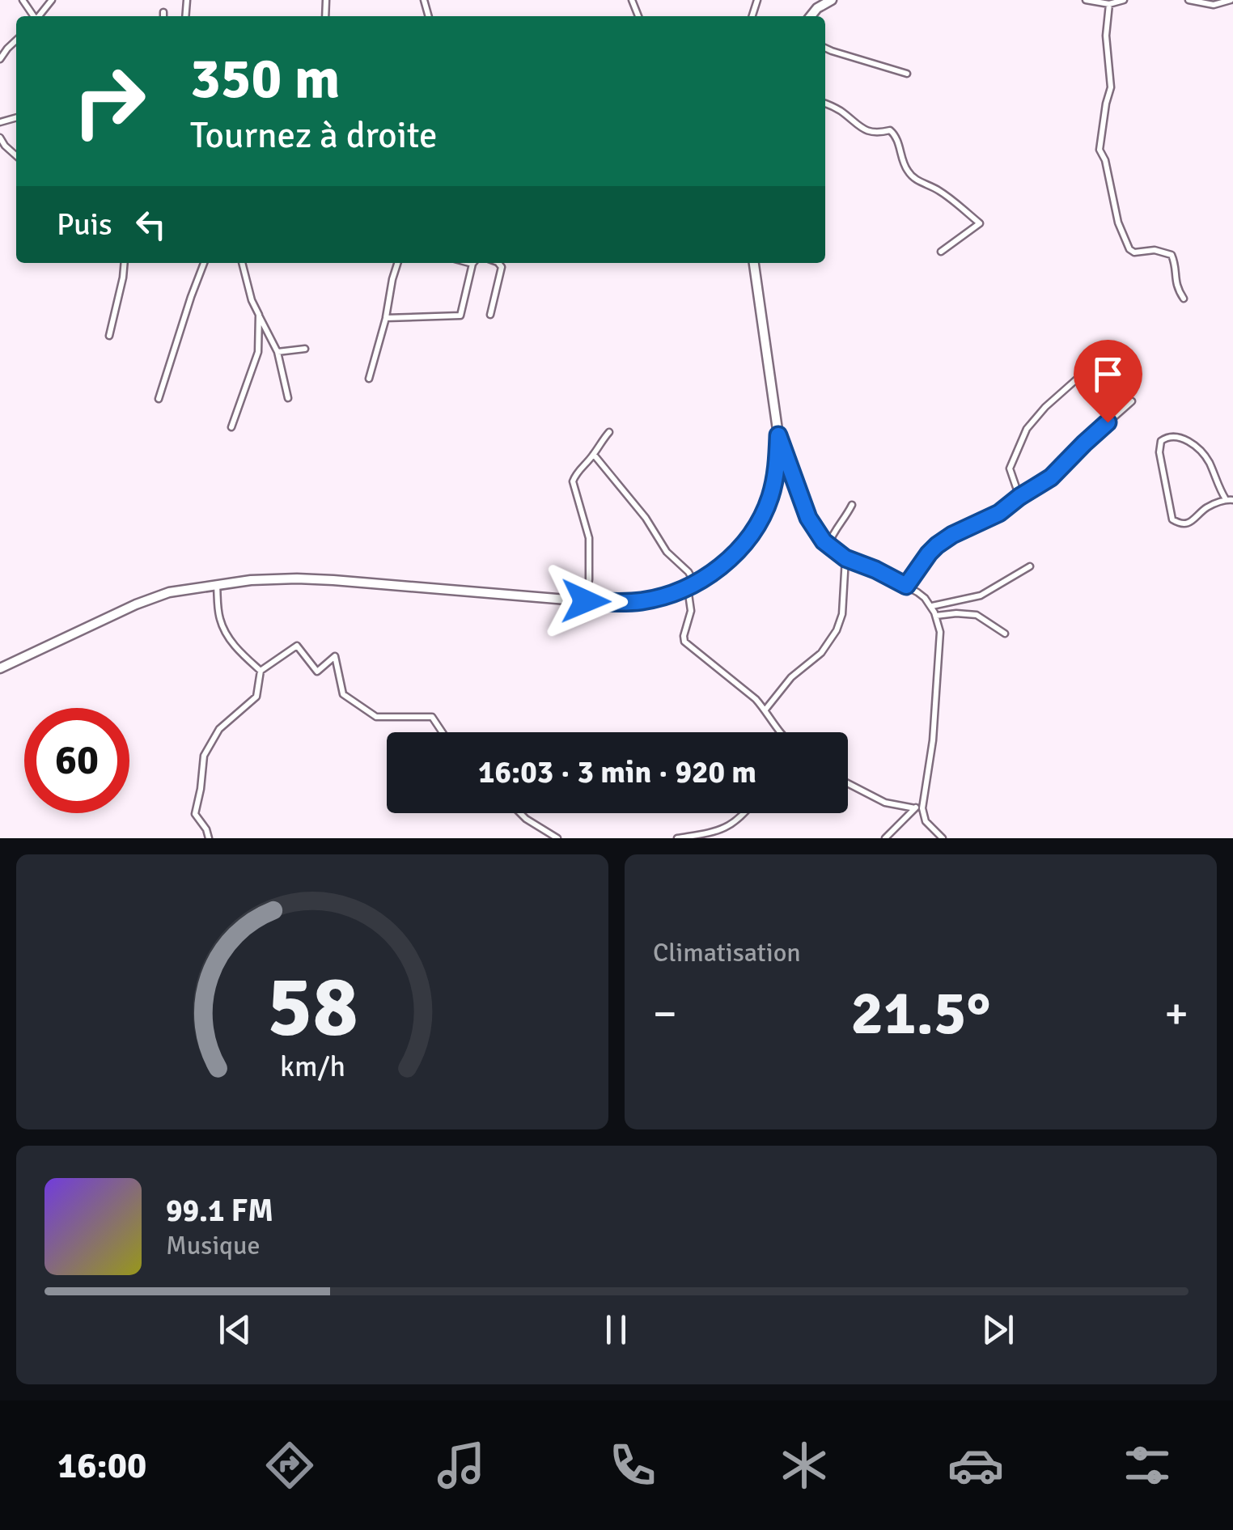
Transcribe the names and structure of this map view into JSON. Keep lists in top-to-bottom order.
{
  "page": {
    "turn": ["350 m", "Tournez à droite"],
    "then": "Puis",
    "limit": "60",
    "trip": "16:03 · 3 min · 920 m",
    "tile": "Climatisation",
    "heat": ["−", "21.5°", "+"],
    "song": ["99.1 FM", "Musique"],
    "tabs": "16:00",
    "gauge": ["58", "km/h"]
  }
}
